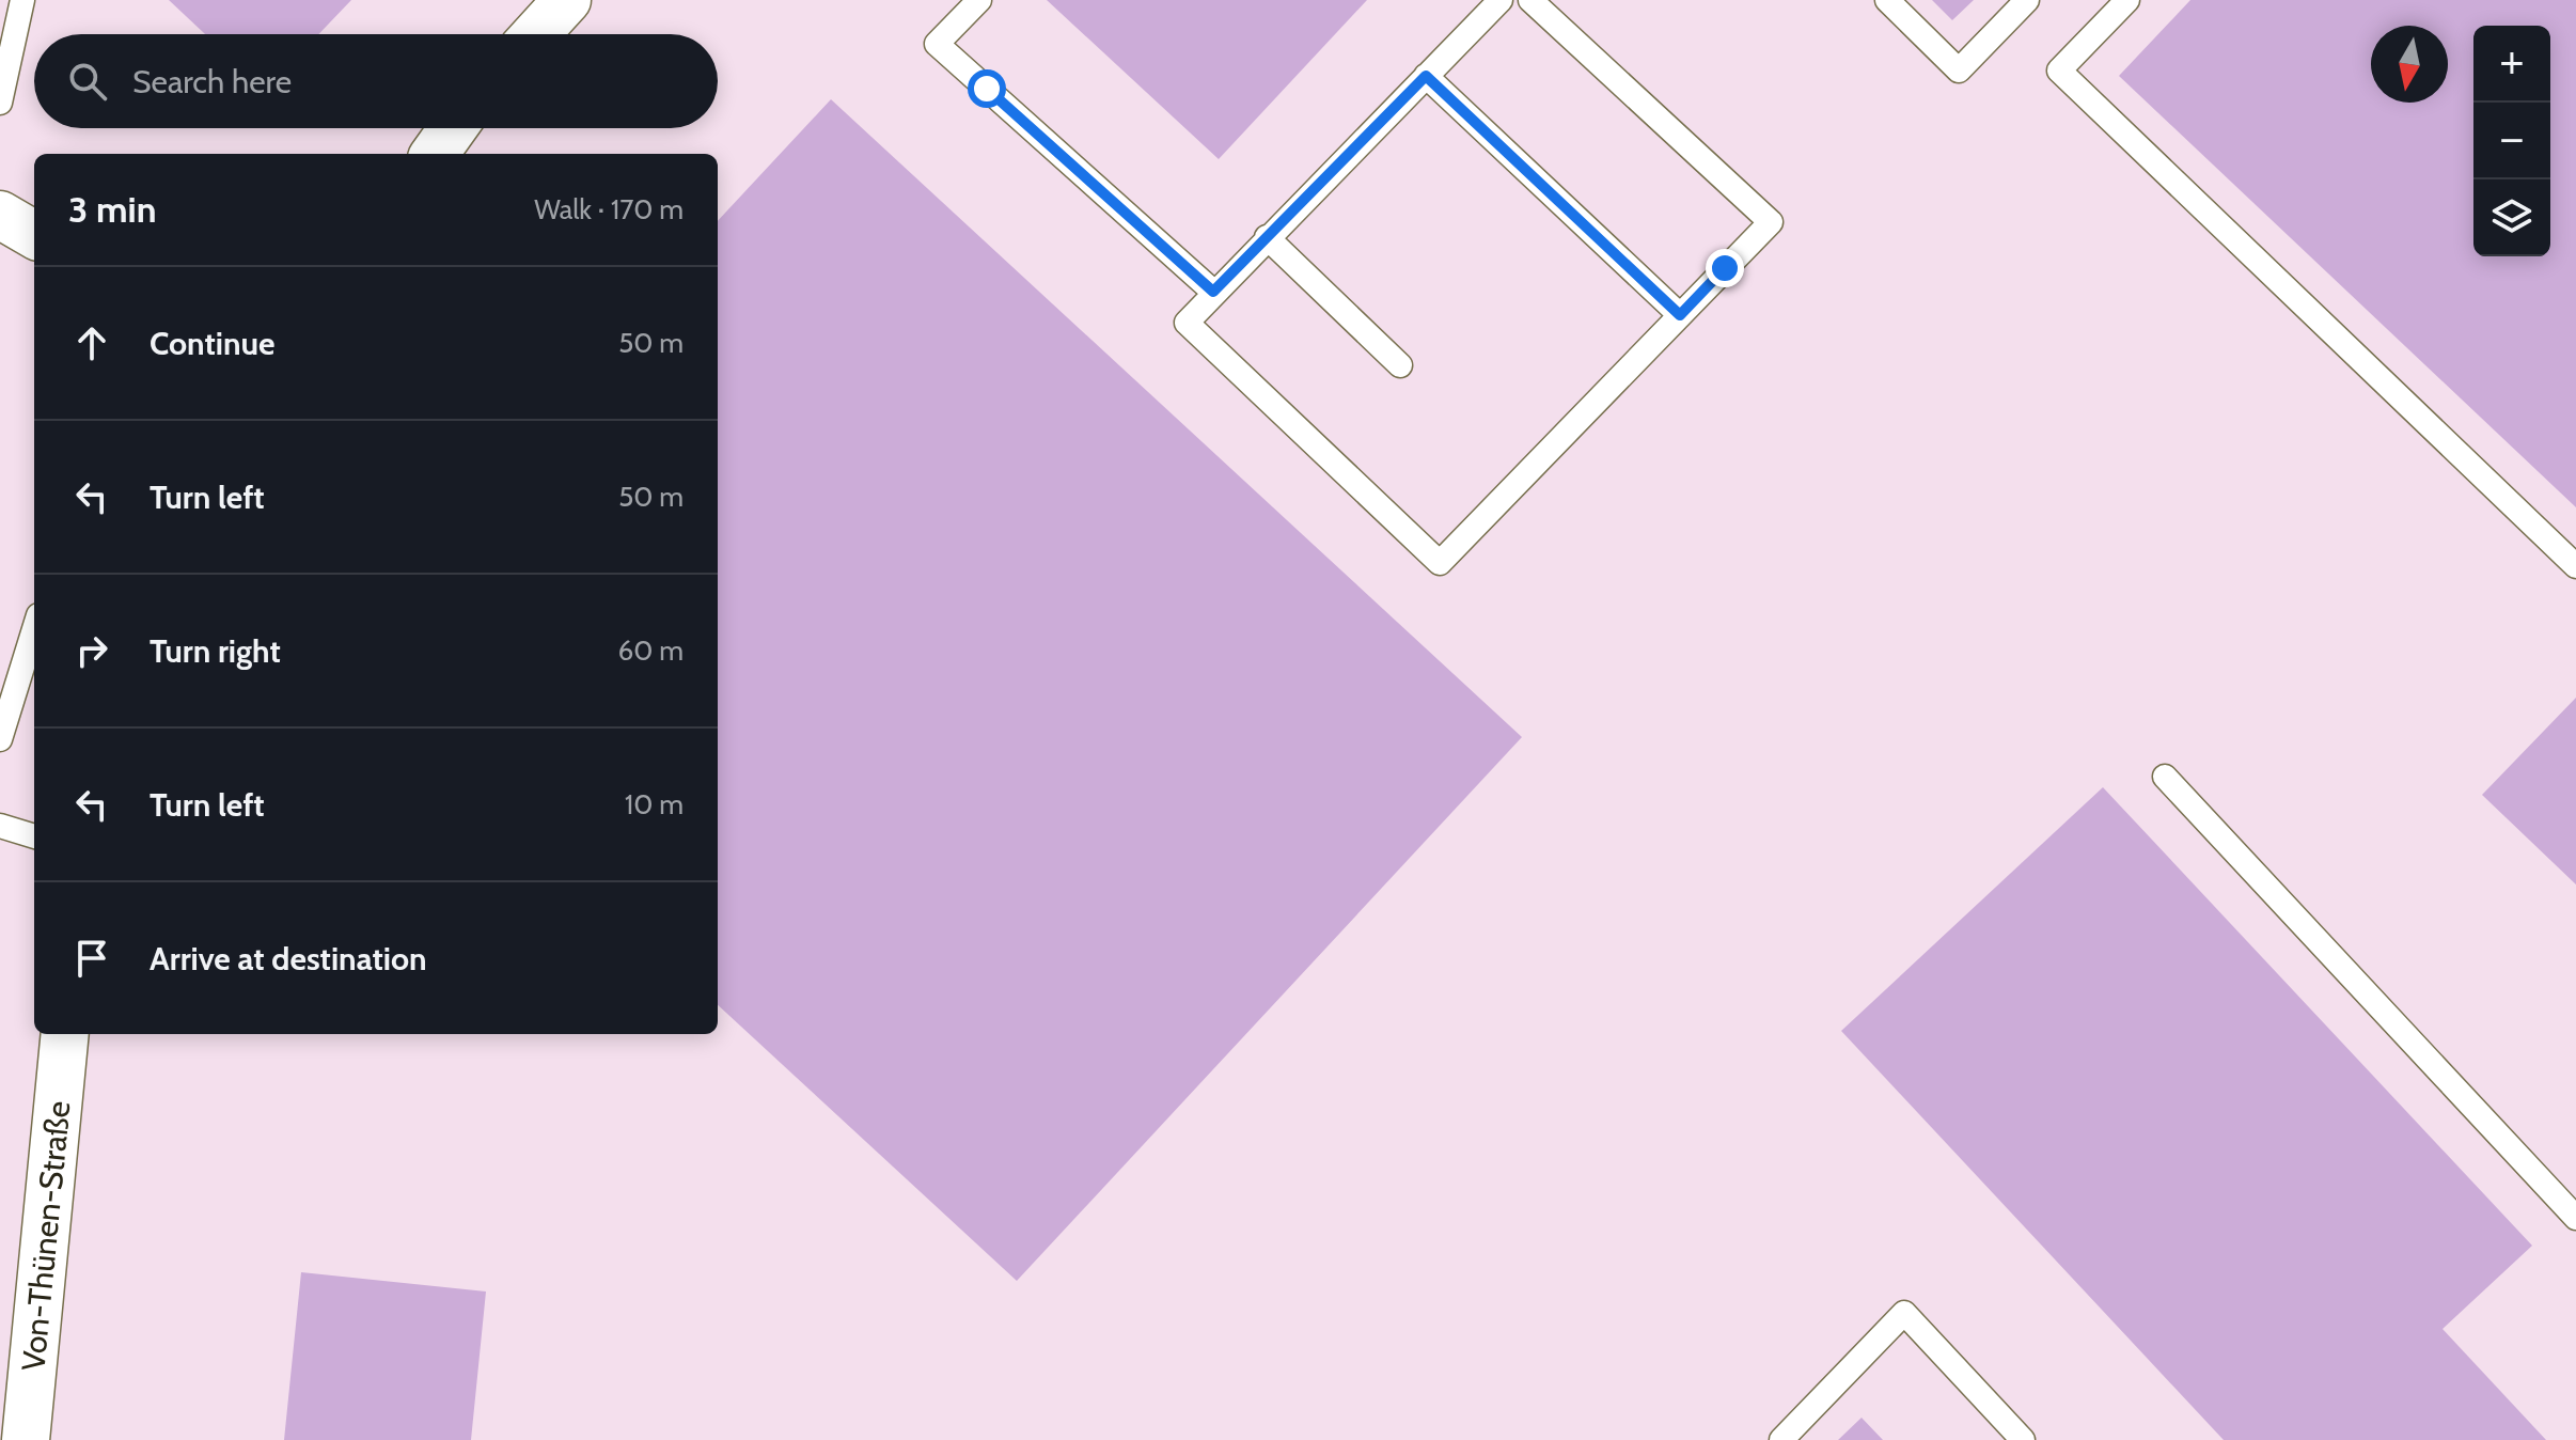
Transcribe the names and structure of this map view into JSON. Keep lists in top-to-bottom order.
{
  "streets": {
    "street": ["Von-Thünen-Straße"]
  },
  "north": "bottom",
  "page": {
    "map_buttons": ["+", "−"],
    "search": "Search here",
    "heading": ["3 min", "Walk · 170 m"],
    "list": [
      ["Continue", "50 m"],
      ["Turn left", "50 m"],
      ["Turn right", "60 m"],
      ["Turn left", "10 m"],
      "Arrive at destination"
    ]
  }
}
